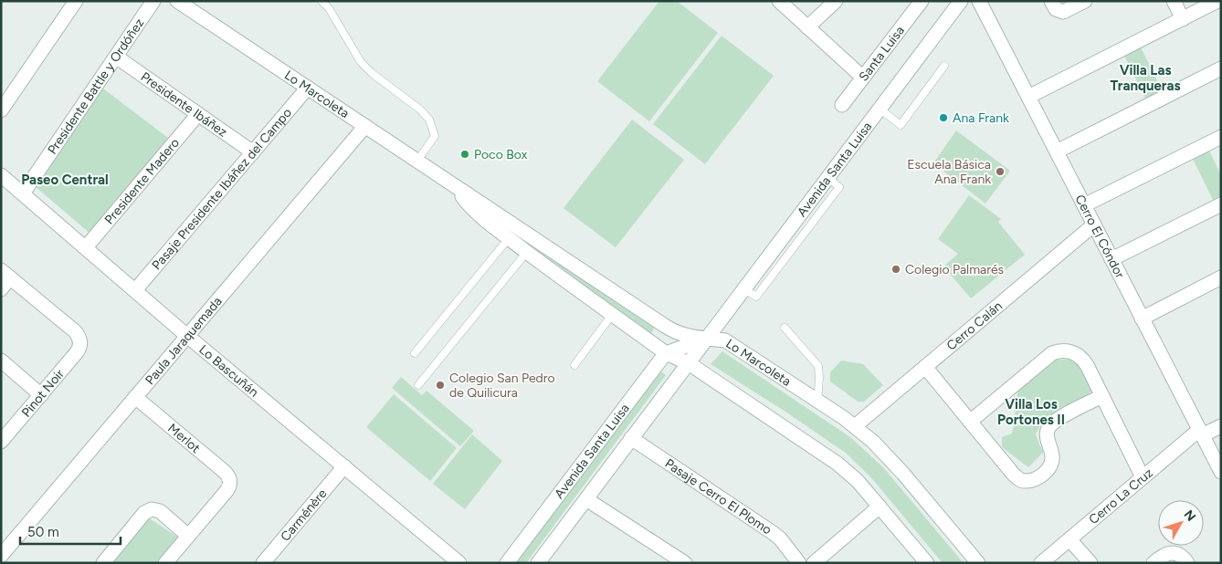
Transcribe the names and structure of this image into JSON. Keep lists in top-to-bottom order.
{
  "streets": {
    "street": [
      "Santa Luisa",
      "Presidente Battle y Ordóñez",
      "Lo Marcoleta",
      "Presidente Ibáñez",
      "Avenida Santa Luisa",
      "Presidente Madero",
      "Pasaje Presidente Ibáñez del Campo",
      "Cerro El Cóndor",
      "Cerro Calán",
      "Paula Jaraquemada",
      "Lo Bascuñán",
      "Pinot Noir",
      "Merlot",
      "Pasaje Cerro El Plomo",
      "Cerro La Cruz",
      "Carménère"
    ]
  },
  "crossings": [
    ["Presidente Battle y Ordóñez", "Presidente Ibáñez"],
    ["Presidente Battle y Ordóñez", "Lo Bascuñán"],
    ["Lo Marcoleta", "Avenida Santa Luisa"],
    ["Lo Marcoleta", "Pasaje Presidente Ibáñez del Campo"],
    ["Lo Marcoleta", "Cerro Calán"],
    ["Lo Marcoleta", "Paula Jaraquemada"],
    ["Presidente Ibáñez", "Presidente Madero"],
    ["Presidente Ibáñez", "Pasaje Presidente Ibáñez del Campo"],
    ["Avenida Santa Luisa", "Pasaje Cerro El Plomo"],
    ["Presidente Madero", "Lo Bascuñán"],
    ["Pasaje Presidente Ibáñez del Campo", "Lo Bascuñán"],
    ["Cerro El Cóndor", "Cerro Calán"],
    ["Cerro El Cóndor", "Cerro La Cruz"],
    ["Paula Jaraquemada", "Lo Bascuñán"],
    ["Paula Jaraquemada", "Merlot"],
    ["Lo Bascuñán", "Carménère"]
  ],
  "districts": ["Villa Las Tranqueras", "Paseo Central", "Villa Los Portones II"],
  "places": [
    "Ana Frank",
    "Poco Box",
    "Escuela Básica Ana Frank",
    "Colegio Palmarés",
    "Colegio San Pedro de Quilicura"
  ],
  "scale_bar": "50 m",
  "north": "top right"
}
